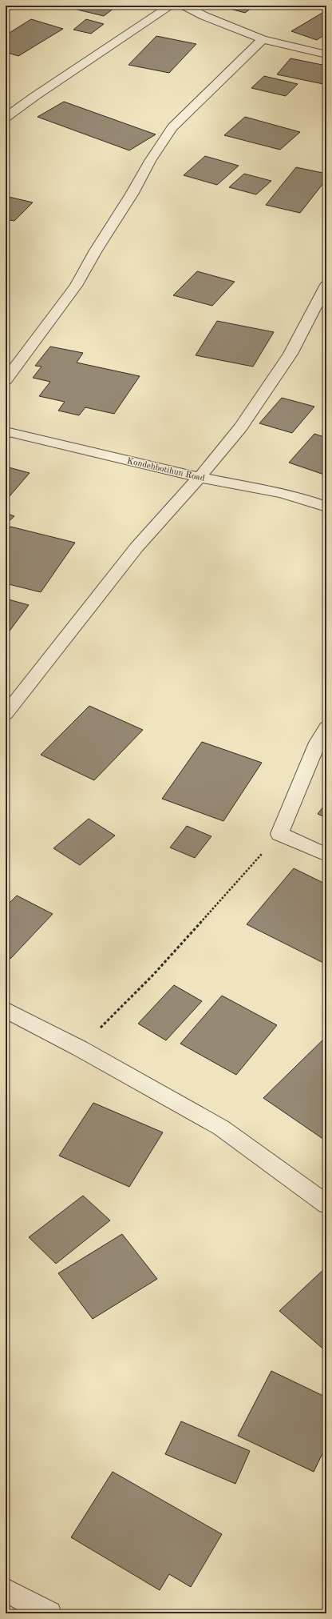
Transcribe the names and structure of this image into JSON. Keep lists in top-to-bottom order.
{
  "streets": {
    "street": ["Kondehbotihun Road"]
  }
}
